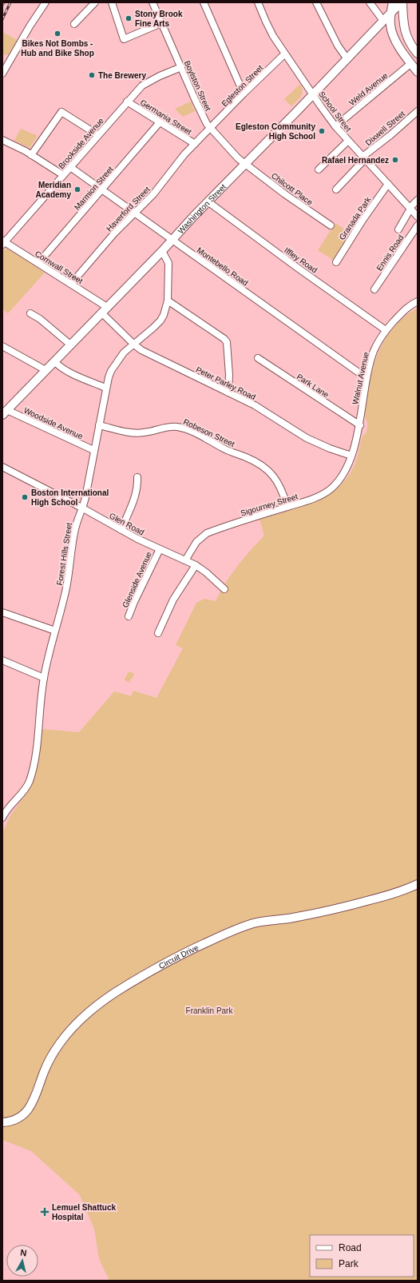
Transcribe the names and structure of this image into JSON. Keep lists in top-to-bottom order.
{
  "streets": {
    "main road": ["Washington Street", "Circuit Drive"],
    "street": [
      "Boylston Street",
      "Egleston Street",
      "Weld Avenue",
      "School Street",
      "Germania Street",
      "Dixwell Street",
      "Brookside Avenue",
      "Marmion Street",
      "Chilcott Place",
      "Haverford Street",
      "Granada Park",
      "Ennis Road",
      "Iffley Road",
      "Montebello Road",
      "Cornwall Street",
      "Walnut Avenue",
      "Peter Parley Road",
      "Park Lane",
      "Woodside Avenue",
      "Robeson Street",
      "Sigourney Street",
      "Glen Road",
      "Forest Hills Street",
      "Glenside Avenue"
    ]
  },
  "crossings": [
    ["Boylston Street", "Egleston Street"],
    ["Boylston Street", "Germania Street"],
    ["Boylston Street", "Brookside Avenue"],
    ["Boylston Street", "Chilcott Place"],
    ["Boylston Street", "Washington Street"],
    ["Egleston Street", "School Street"],
    ["Egleston Street", "Germania Street"],
    ["Weld Avenue", "School Street"],
    ["School Street", "Dixwell Street"],
    ["School Street", "Washington Street"],
    ["School Street", "Granada Park"],
    ["Germania Street", "Brookside Avenue"],
    ["Germania Street", "Marmion Street"],
    ["Germania Street", "Haverford Street"],
    ["Brookside Avenue", "Montebello Road"],
    ["Brookside Avenue", "Cornwall Street"],
    ["Marmion Street", "Montebello Road"],
    ["Marmion Street", "Cornwall Street"],
    ["Chilcott Place", "Washington Street"],
    ["Haverford Street", "Montebello Road"],
    ["Haverford Street", "Cornwall Street"],
    ["Washington Street", "Iffley Road"],
    ["Washington Street", "Montebello Road"],
    ["Washington Street", "Cornwall Street"],
    ["Washington Street", "Peter Parley Road"],
    ["Washington Street", "Woodside Avenue"],
    ["Washington Street", "Forest Hills Street"],
    ["Iffley Road", "Walnut Avenue"],
    ["Montebello Road", "Walnut Avenue"],
    ["Cornwall Street", "Peter Parley Road"],
    ["Walnut Avenue", "Peter Parley Road"],
    ["Walnut Avenue", "Park Lane"],
    ["Walnut Avenue", "Sigourney Street"],
    ["Peter Parley Road", "Sigourney Street"],
    ["Peter Parley Road", "Forest Hills Street"],
    ["Woodside Avenue", "Forest Hills Street"],
    ["Robeson Street", "Sigourney Street"],
    ["Robeson Street", "Forest Hills Street"],
    ["Sigourney Street", "Glen Road"],
    ["Glen Road", "Forest Hills Street"],
    ["Glen Road", "Glenside Avenue"]
  ],
  "parks": ["Franklin Park"],
  "places": {
    "other": [
      "Stony Brook Fine Arts",
      "Bikes Not Bombs - Hub and Bike Shop",
      "The Brewery",
      "Egleston Community High School",
      "Rafael Hernandez",
      "Meridian Academy",
      "Boston International High School"
    ],
    "health": ["Lemuel Shattuck Hospital"]
  },
  "legend": ["Road", "Park"],
  "north": "top"
}
